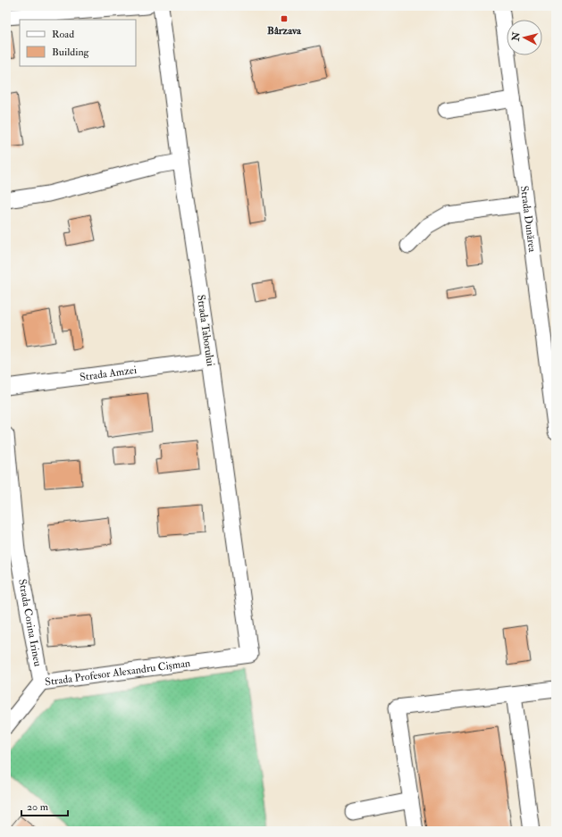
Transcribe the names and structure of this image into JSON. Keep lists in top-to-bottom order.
{
  "streets": {
    "street": [
      "Strada Dunărea",
      "Strada Taborului",
      "Strada Amzei",
      "Strada Corina Irineu",
      "Strada Profesor Alexandru Cișman"
    ]
  },
  "crossings": [
    ["Strada Taborului", "Strada Amzei"],
    ["Strada Taborului", "Strada Profesor Alexandru Cișman"],
    ["Strada Corina Irineu", "Strada Profesor Alexandru Cișman"]
  ],
  "places": {
    "transit": ["Bârzava"]
  },
  "legend": ["Road", "Building"],
  "scale_bar": "20 m",
  "north": "left"
}
